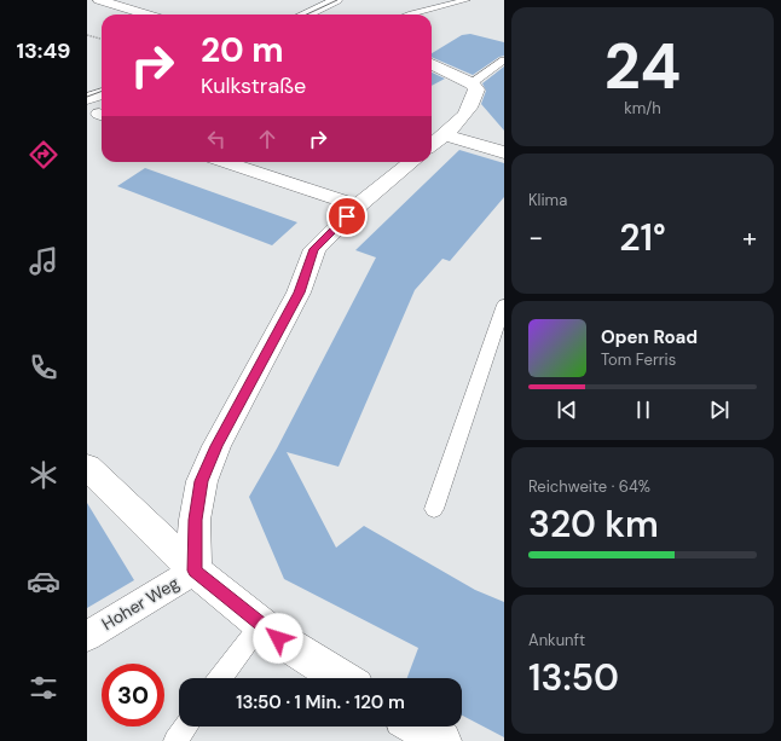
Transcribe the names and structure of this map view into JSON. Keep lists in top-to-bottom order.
{
  "streets": {
    "street": ["Hoher Weg"]
  },
  "page": {
    "tabs": "13:49",
    "tile": [
      ["24", "km/h"],
      "Klima",
      ["Reichweite · 64%", "320 km"],
      ["Ankunft", "13:50"]
    ],
    "turn": ["20 m", "Kulkstraße"],
    "heat": ["−", "21°", "+"],
    "song": ["Open Road", "Tom Ferris"],
    "limit": "30",
    "trip": "13:50 · 1 Min. · 120 m"
  }
}
